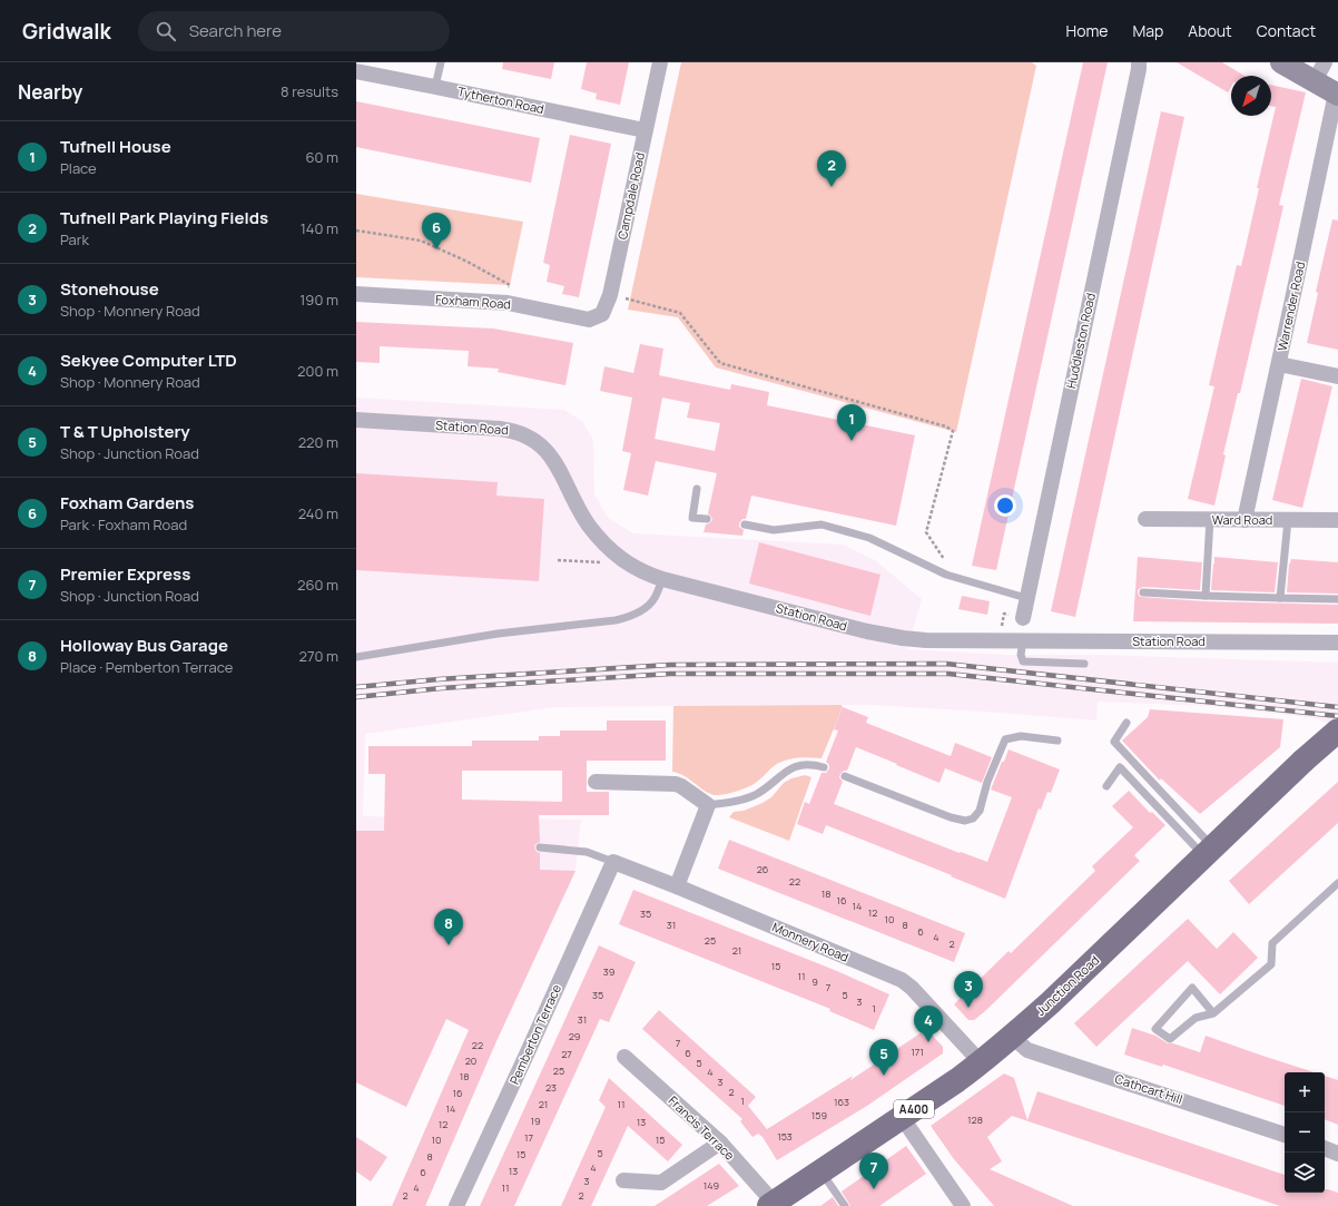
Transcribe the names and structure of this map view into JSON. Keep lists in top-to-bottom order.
{
  "streets": {
    "main road": ["Junction Road", "A400"],
    "street": [
      "Tytherton Road",
      "Campdale Road",
      "Foxham Road",
      "Warrender Road",
      "Huddleston Road",
      "Station Road",
      "Ward Road",
      "Monnery Road",
      "Pemberton Terrace",
      "Cathcart Hill",
      "Francis Terrace"
    ]
  },
  "crossings": [
    ["Tytherton Road", "Campdale Road"],
    ["Campdale Road", "Foxham Road"],
    ["Warrender Road", "Ward Road"],
    ["Monnery Road", "Junction Road"],
    ["Monnery Road", "Pemberton Terrace"],
    ["Junction Road", "Cathcart Hill"],
    ["Junction Road", "Francis Terrace"]
  ],
  "house_numbers": [
    "26",
    "22",
    "18",
    "16",
    "14",
    "12",
    "35",
    "10",
    "31",
    "8",
    "6",
    "4",
    "25",
    "2",
    "21",
    "15",
    "39",
    "11",
    "9",
    "7",
    "35",
    "5",
    "3",
    "1",
    "31",
    "29",
    "7",
    "22",
    "171",
    "6",
    "27",
    "20",
    "5",
    "25",
    "4",
    "18",
    "3",
    "23",
    "2",
    "16",
    "1",
    "163",
    "21",
    "11",
    "14",
    "159",
    "128",
    "19",
    "13",
    "12",
    "153",
    "17",
    "10",
    "15",
    "5",
    "15",
    "8",
    "4",
    "13",
    "6",
    "3",
    "149",
    "4",
    "11",
    "2",
    "2"
  ],
  "north": "bottom left",
  "page": {
    "header": "Gridwalk",
    "search": "Search here",
    "nav": [
      "Home",
      "Map",
      "About",
      "Contact"
    ],
    "heading": ["Nearby", "8 results"],
    "list": [
      {
        "mark": "1",
        "name": "Tufnell House",
        "note": "Place",
        "value": "60 m"
      },
      {
        "mark": "2",
        "name": "Tufnell Park Playing Fields",
        "note": "Park",
        "value": "140 m"
      },
      {
        "mark": "3",
        "name": "Stonehouse",
        "note": "Shop · Monnery Road",
        "value": "190 m"
      },
      {
        "mark": "4",
        "name": "Sekyee Computer LTD",
        "note": "Shop · Monnery Road",
        "value": "200 m"
      },
      {
        "mark": "5",
        "name": "T & T Upholstery",
        "note": "Shop · Junction Road",
        "value": "220 m"
      },
      {
        "mark": "6",
        "name": "Foxham Gardens",
        "note": "Park · Foxham Road",
        "value": "240 m"
      },
      {
        "mark": "7",
        "name": "Premier Express",
        "note": "Shop · Junction Road",
        "value": "260 m"
      },
      {
        "mark": "8",
        "name": "Holloway Bus Garage",
        "note": "Place · Pemberton Terrace",
        "value": "270 m"
      }
    ],
    "pins": [
      "2",
      "6",
      "1",
      "8",
      "3",
      "4",
      "5",
      "7"
    ],
    "map_buttons": ["+", "−"]
  }
}
